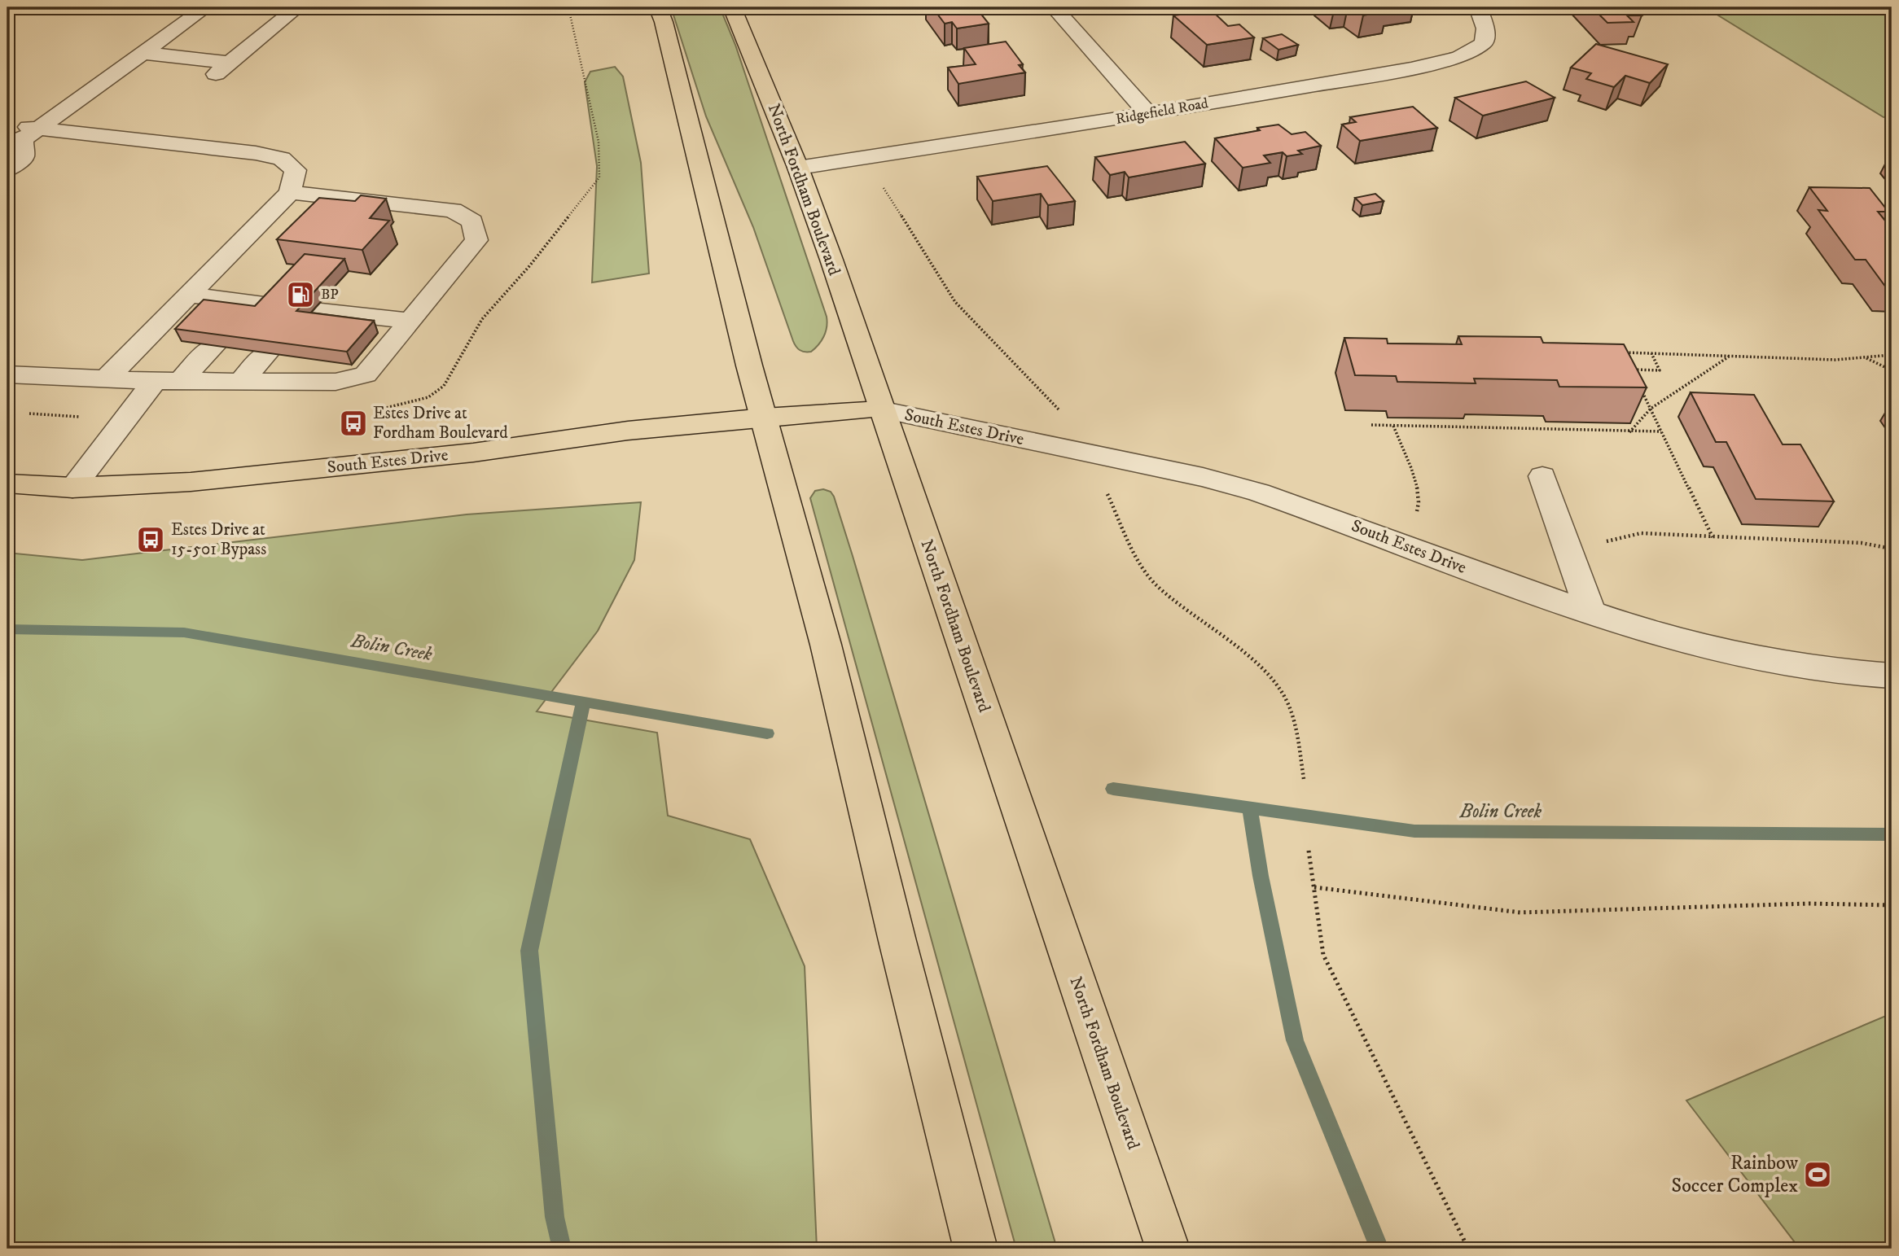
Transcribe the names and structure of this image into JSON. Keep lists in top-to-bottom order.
{
  "streets": {
    "main road": ["North Fordham Boulevard", "South Estes Drive"],
    "street": ["Ridgefield Road"]
  },
  "crossings": [
    ["Ridgefield Road", "North Fordham Boulevard"],
    ["North Fordham Boulevard", "South Estes Drive"]
  ],
  "water": ["Bolin Creek"],
  "places": {
    "fuel station": ["BP"],
    "bus stop": ["Estes Drive at Fordham Boulevard", "Estes Drive at 15-501 Bypass"],
    "sports": ["Rainbow Soccer Complex"]
  }
}
